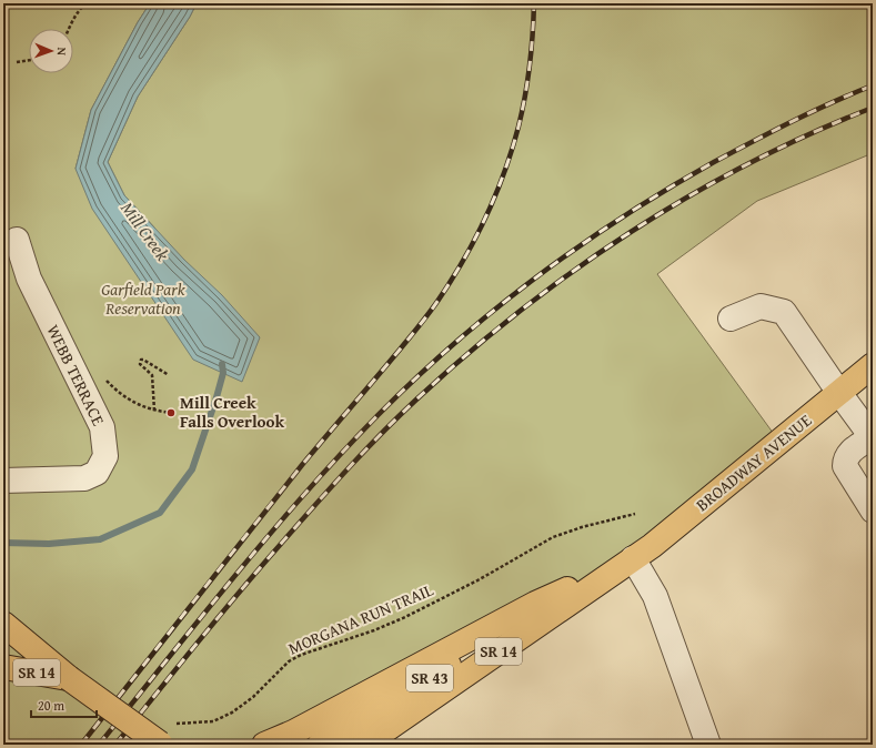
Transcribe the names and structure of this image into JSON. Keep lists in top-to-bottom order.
{
  "streets": {
    "main road": ["BROADWAY AVENUE", "SR 14", "SR 43"],
    "street": ["WEBB TERRACE"],
    "path": ["MORGANA RUN TRAIL"]
  },
  "crossings": [
    ["BROADWAY AVENUE", "SR 43"]
  ],
  "water": ["Mill Creek"],
  "parks": ["Garfield Park Reservation"],
  "places": ["Mill Creek Falls Overlook"],
  "scale_bar": "20 m",
  "north": "right"
}
